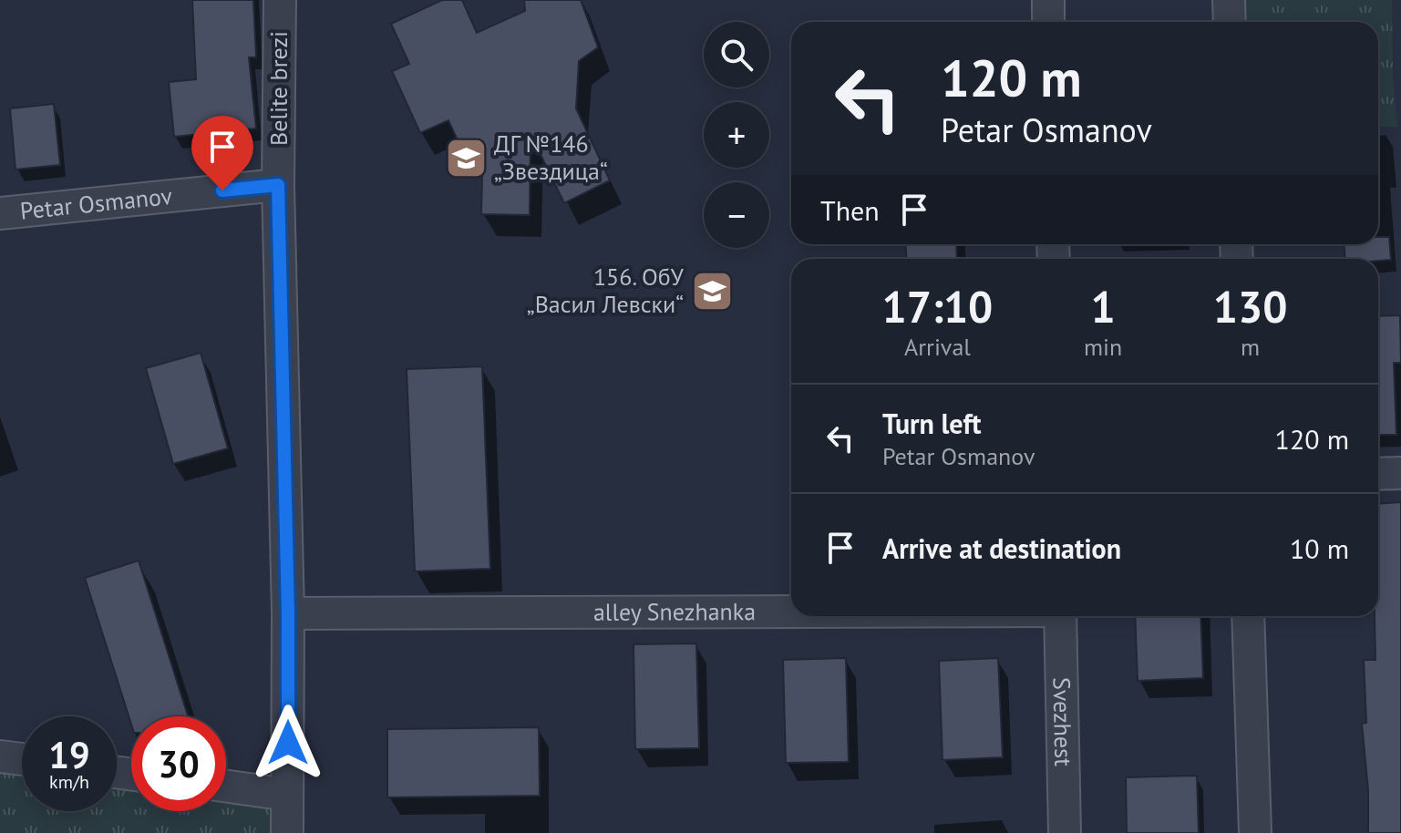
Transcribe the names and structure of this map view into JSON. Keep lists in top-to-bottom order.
{
  "streets": {
    "street": [
      "Belite brezi",
      "Petar Osmanov",
      "alley Snezhanka",
      "Svezhest"
    ]
  },
  "crossings": [
    ["Belite brezi", "Petar Osmanov"],
    ["Belite brezi", "alley Snezhanka"]
  ],
  "places": {
    "school or university": ["ДГ №146 „Звездица“", "156. ОбУ „Васил Левски“"]
  },
  "page": {
    "map_buttons": ["+", "−"],
    "turn": ["120 m", "Petar Osmanov"],
    "then": "Then",
    "eta": [
      "17:10",
      "Arrival",
      "1",
      "min",
      "130",
      "m"
    ],
    "list": [
      {
        "name": "Turn left",
        "note": "Petar Osmanov",
        "value": "120 m"
      },
      {
        "name": "Arrive at destination",
        "value": "10 m"
      }
    ],
    "speed": "19 km/h",
    "limit": "30"
  }
}
